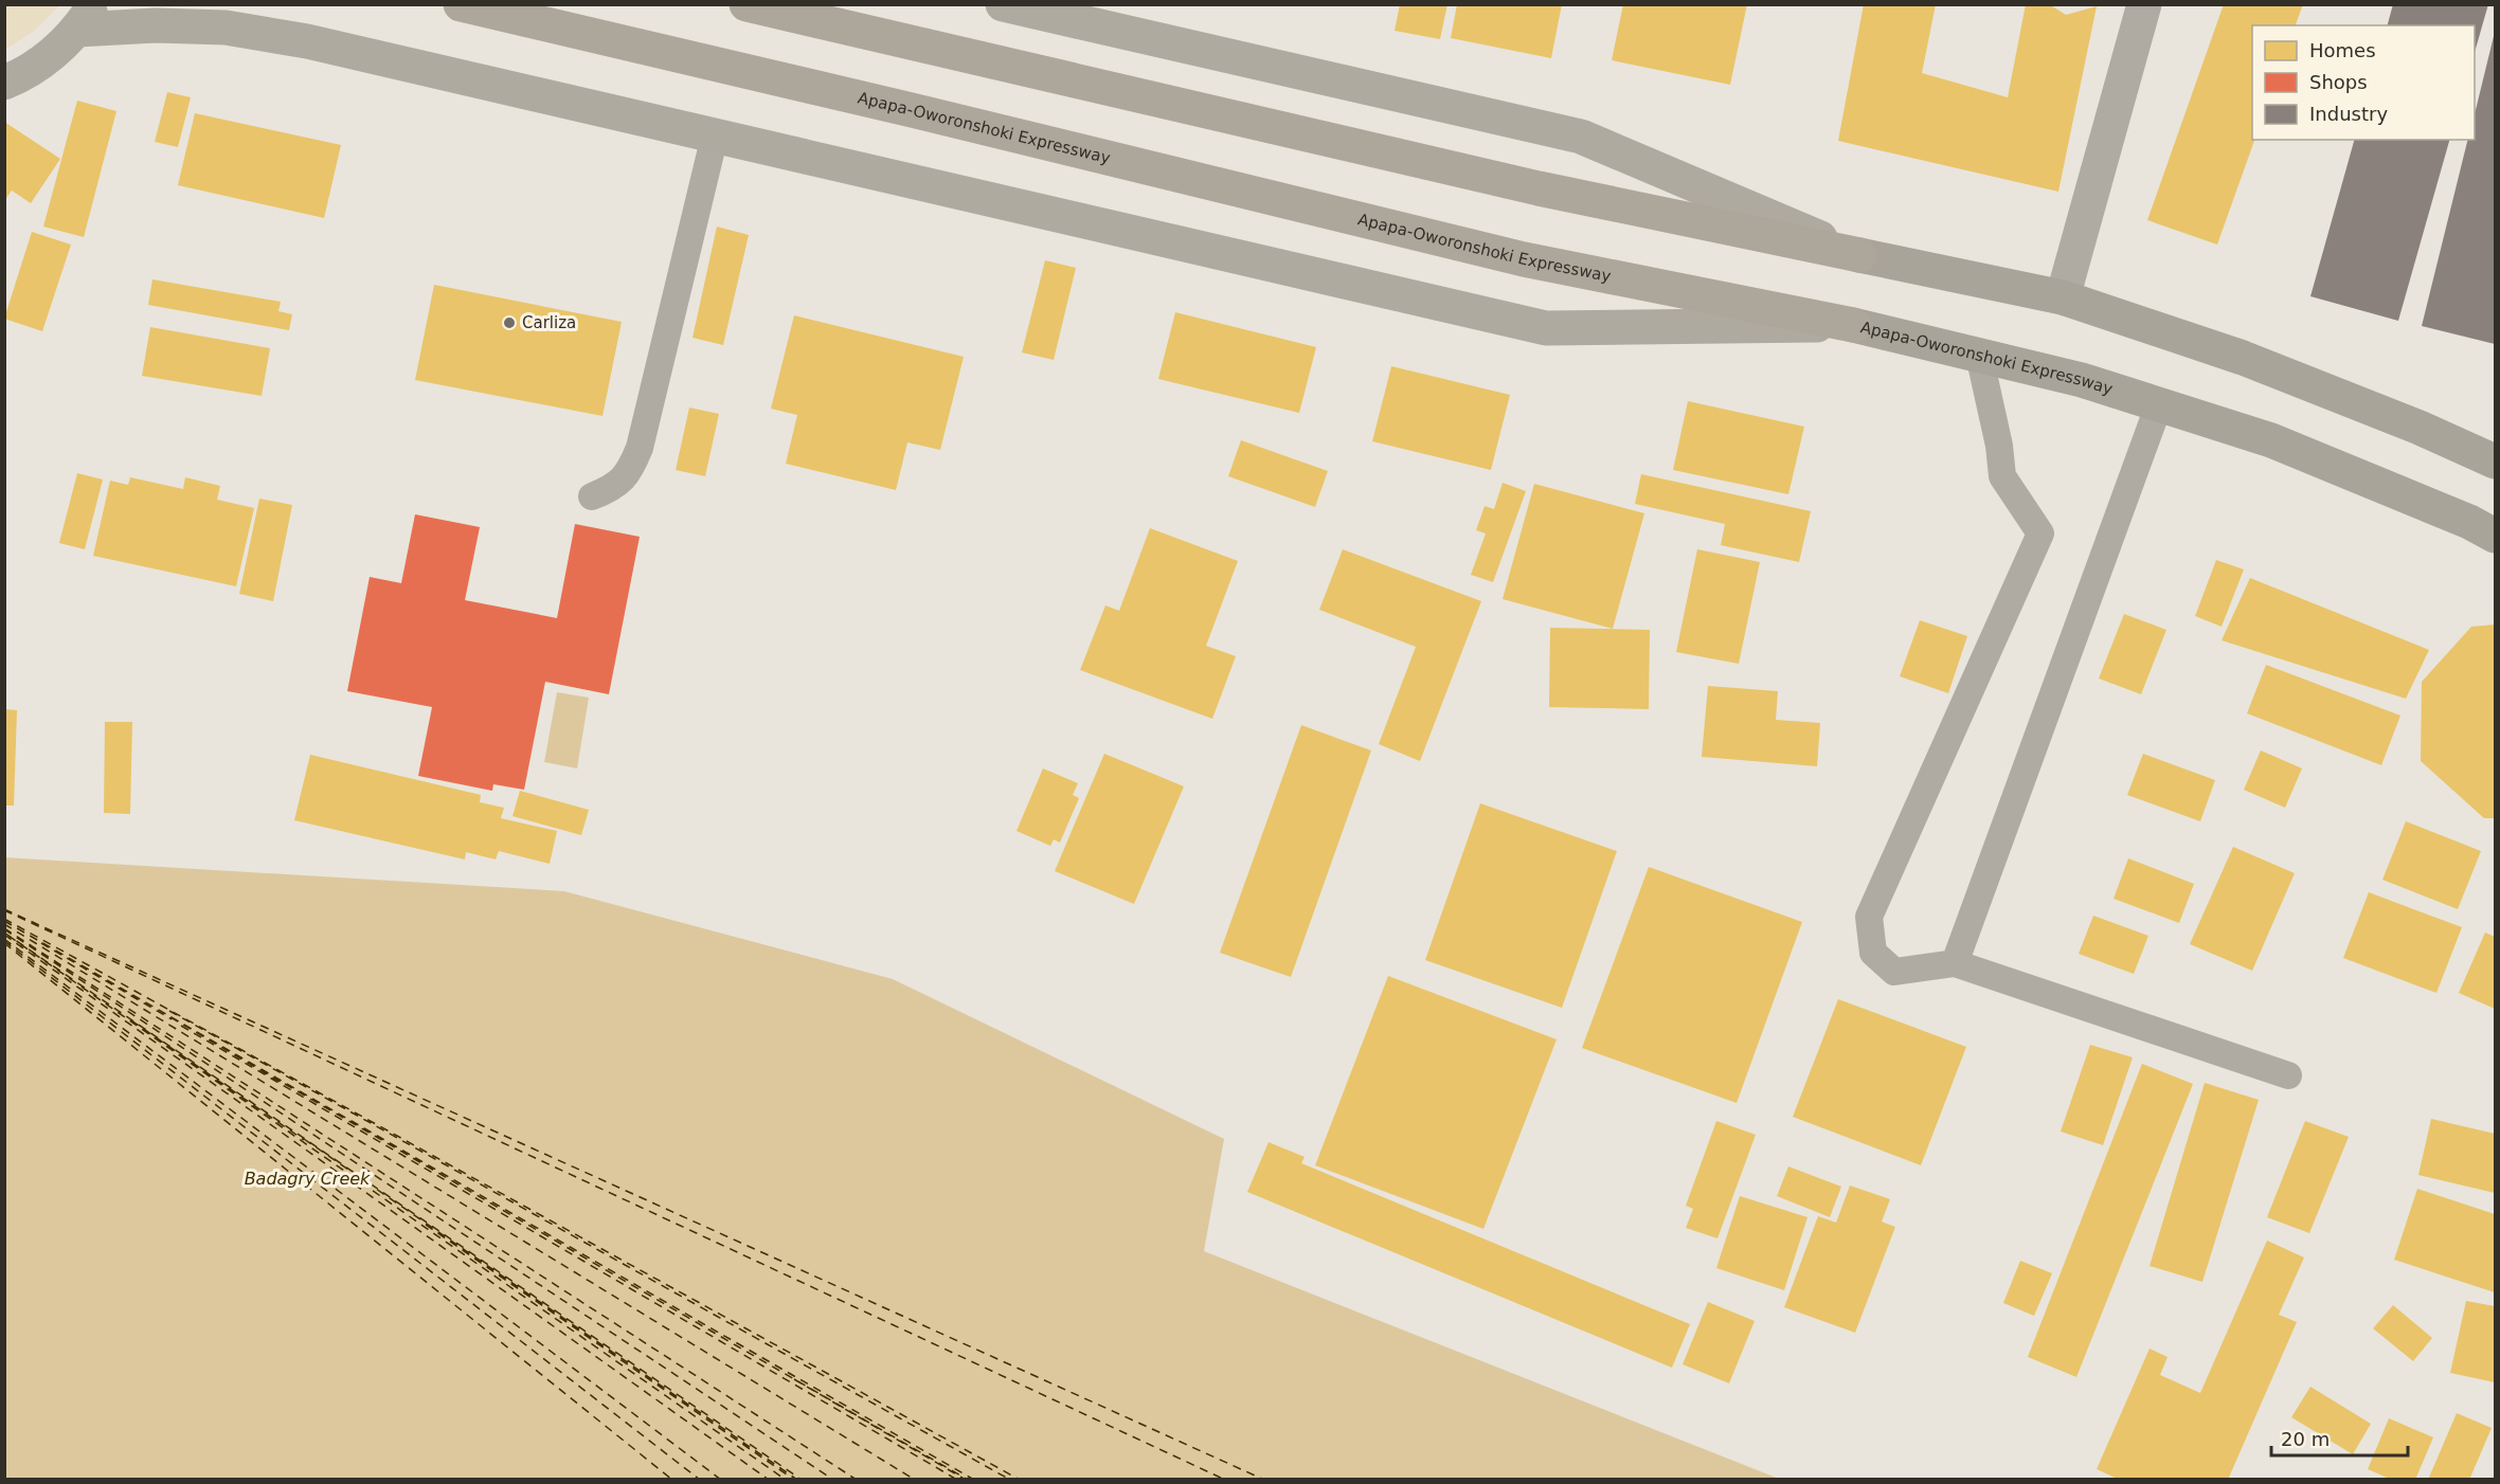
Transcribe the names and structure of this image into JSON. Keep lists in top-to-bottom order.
{
  "streets": {
    "highway": ["Apapa-Oworonshoki Expressway"]
  },
  "water": ["Badagry Creek"],
  "places": ["Carliza"],
  "legend": ["Homes", "Shops", "Industry"],
  "scale_bar": "20 m"
}
